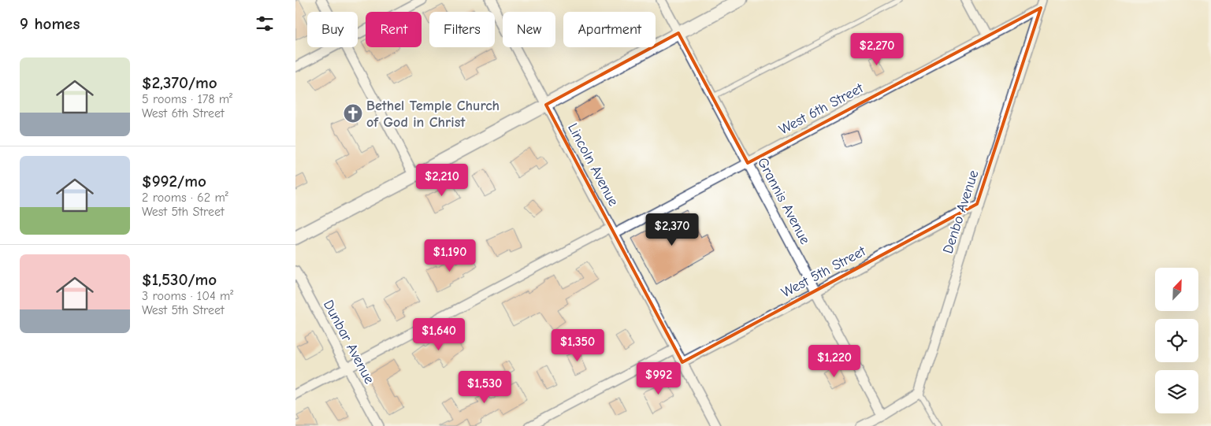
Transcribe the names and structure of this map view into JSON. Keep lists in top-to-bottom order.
{
  "streets": {
    "street": [
      "West 6th Street",
      "Lincoln Avenue",
      "Grannis Avenue",
      "Denbo Avenue",
      "West 5th Street",
      "Dunbar Avenue"
    ]
  },
  "crossings": [
    ["West 6th Street", "Lincoln Avenue"],
    ["West 6th Street", "Grannis Avenue"],
    ["West 6th Street", "Denbo Avenue"],
    ["West 6th Street", "Dunbar Avenue"],
    ["Lincoln Avenue", "West 5th Street"],
    ["Grannis Avenue", "West 5th Street"],
    ["Denbo Avenue", "West 5th Street"]
  ],
  "places": {
    "church": ["Bethel Temple Church of God in Christ"]
  },
  "north": "top right",
  "page": {
    "heading": "9 homes",
    "chip": [
      "Buy",
      "Rent",
      "Filters",
      "New",
      "Apartment"
    ],
    "price": [
      "$2,270",
      "$2,210",
      "$2,370",
      "$1,190",
      "$1,640",
      "$1,350",
      "$1,220",
      "$992",
      "$1,530"
    ],
    "list": [
      {
        "name": "$2,370/mo",
        "note": "5 rooms · 178 m² · West 6th Street"
      },
      {
        "name": "$992/mo",
        "note": "2 rooms · 62 m² · West 5th Street"
      },
      {
        "name": "$1,530/mo",
        "note": "3 rooms · 104 m² · West 5th Street"
      }
    ]
  }
}
